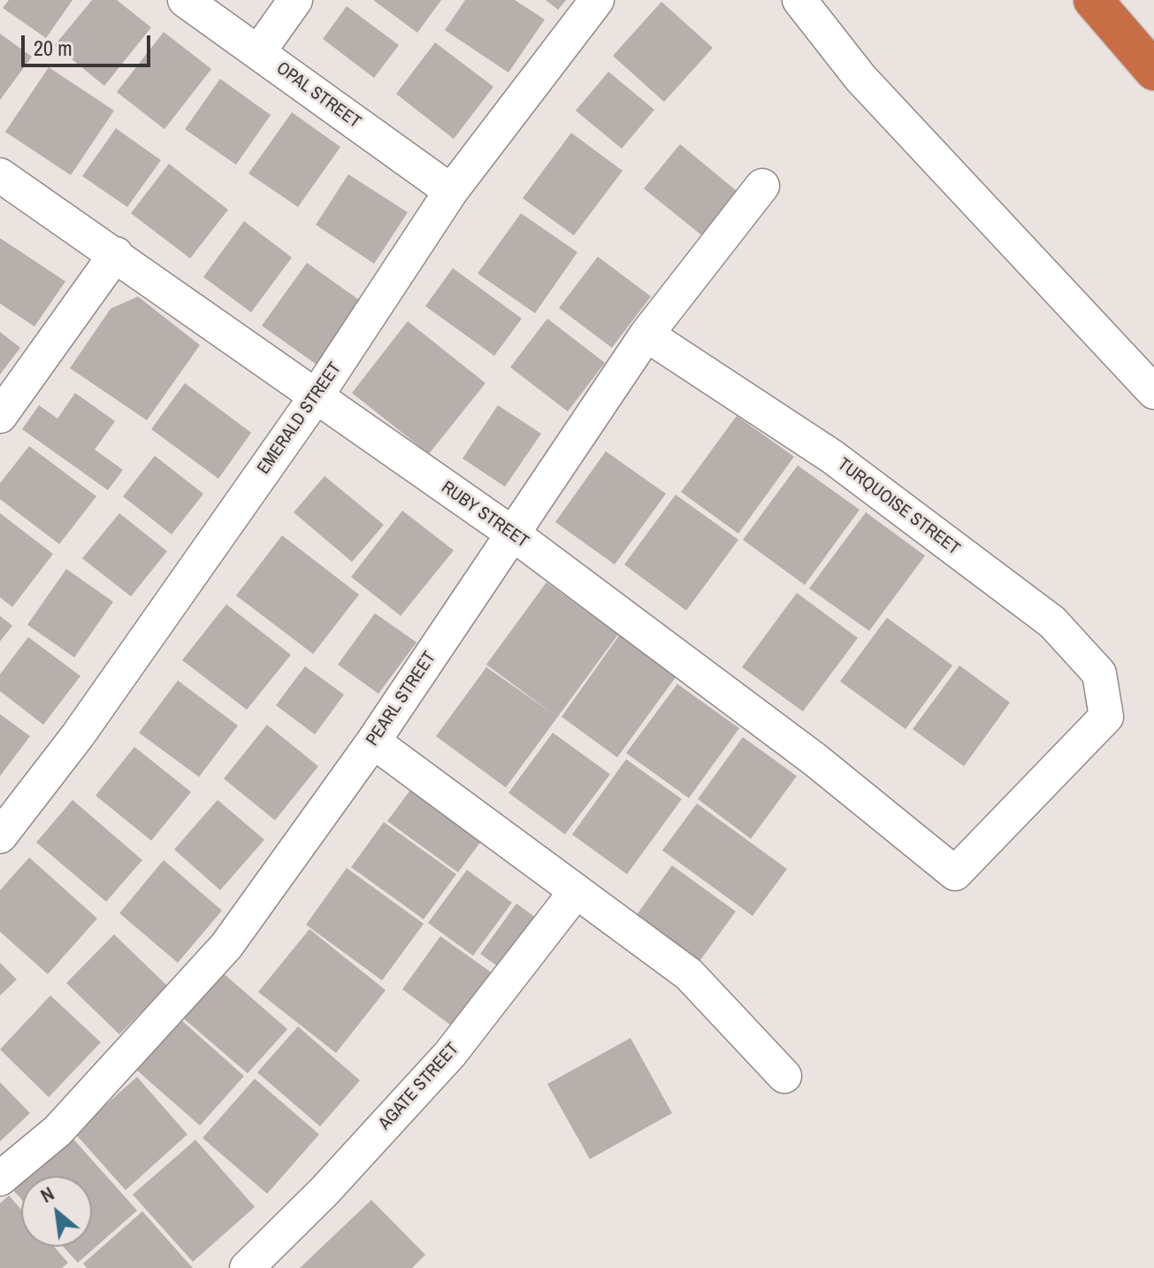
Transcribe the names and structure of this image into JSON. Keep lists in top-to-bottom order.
{
  "streets": {
    "street": [
      "OPAL STREET",
      "EMERALD STREET",
      "TURQUOISE STREET",
      "RUBY STREET",
      "PEARL STREET",
      "AGATE STREET"
    ]
  },
  "crossings": [
    ["OPAL STREET", "EMERALD STREET"],
    ["EMERALD STREET", "RUBY STREET"],
    ["TURQUOISE STREET", "RUBY STREET"],
    ["TURQUOISE STREET", "PEARL STREET"],
    ["RUBY STREET", "PEARL STREET"]
  ],
  "scale_bar": "20 m",
  "north": "top left"
}
